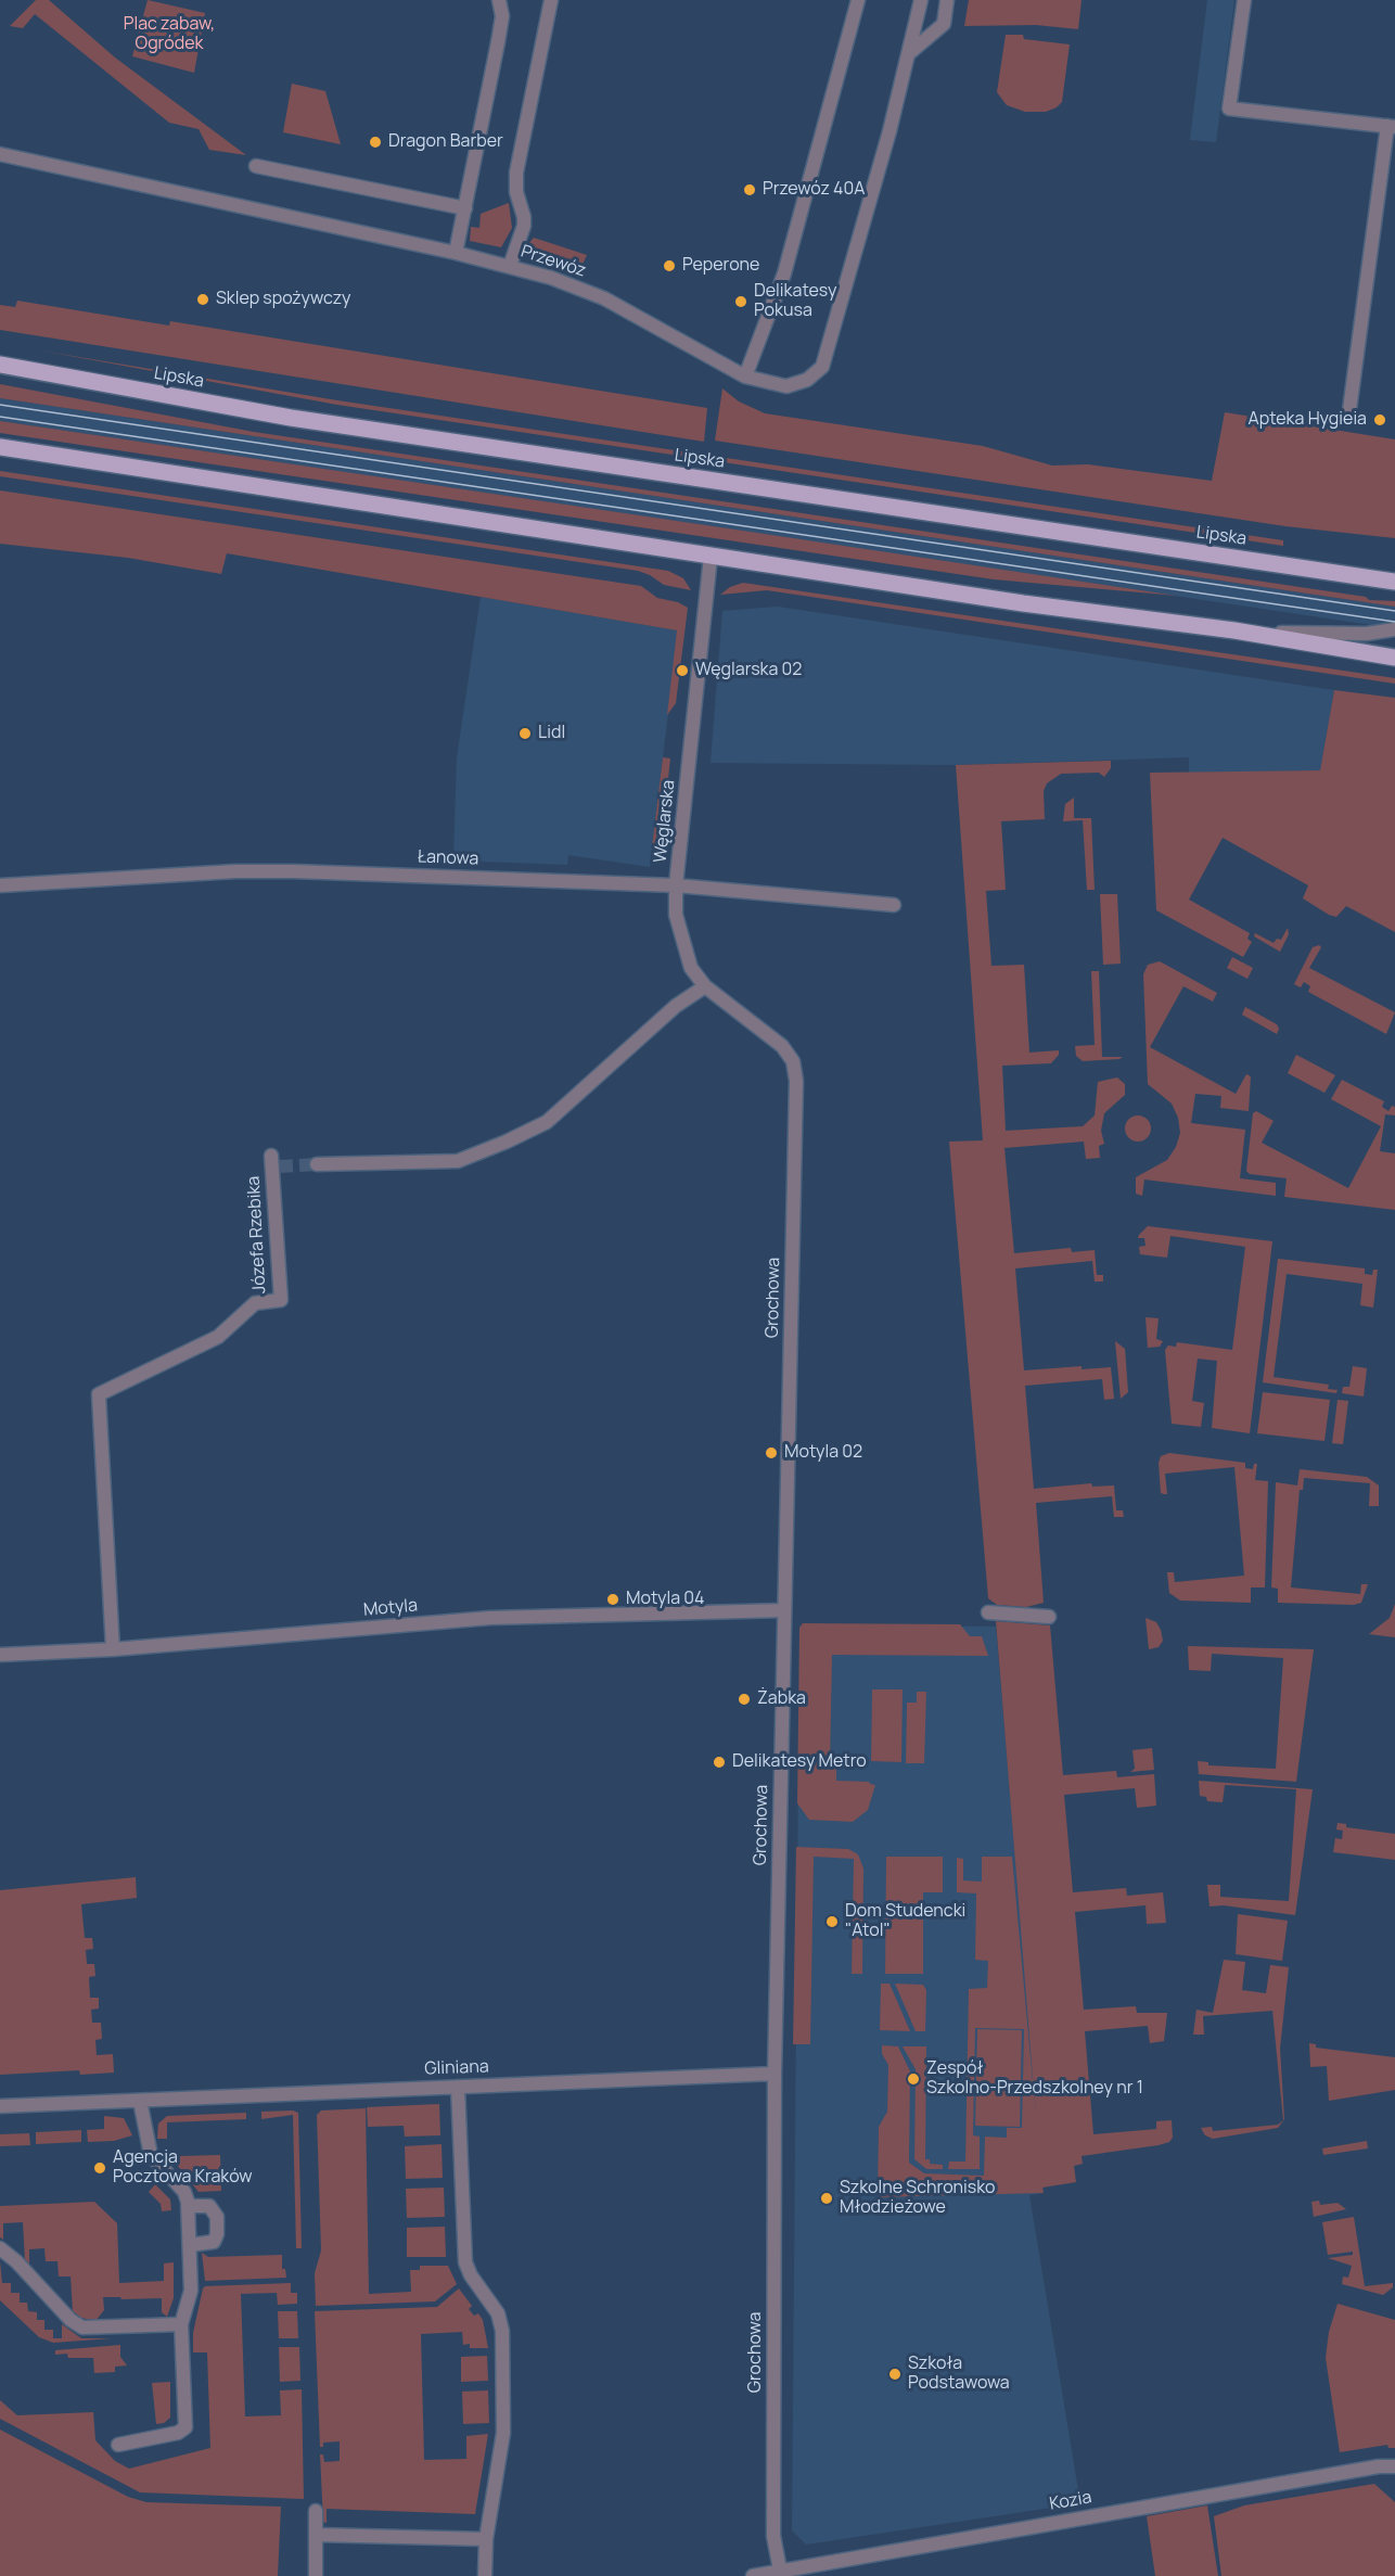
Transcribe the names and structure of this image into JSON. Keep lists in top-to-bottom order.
{
  "streets": {
    "main road": ["Lipska"],
    "street": [
      "Przewóz",
      "Węglarska",
      "Łanowa",
      "Józefa Rzebika",
      "Grochowa",
      "Motyla",
      "Gliniana",
      "Kozia"
    ]
  },
  "crossings": [
    ["Węglarska", "Łanowa"],
    ["Węglarska", "Grochowa"],
    ["Józefa Rzebika", "Motyla"],
    ["Grochowa", "Motyla"],
    ["Grochowa", "Gliniana"],
    ["Grochowa", "Kozia"]
  ],
  "parks": ["Plac zabaw, Ogródek"],
  "places": [
    "Dragon Barber",
    "Przewóz 40A",
    "Peperone",
    "Sklep spożywczy",
    "Delikatesy Pokusa",
    "Apteka Hygieia",
    "Węglarska 02",
    "Lidl",
    "Motyla 02",
    "Motyla 04",
    "Żabka",
    "Delikatesy Metro",
    "Dom Studencki \"Atol\"",
    "Zespół Szkolno-Przedszkolney nr 1",
    "Agencja Pocztowa Kraków",
    "Szkolne Schronisko Młodzieżowe",
    "Szkoła Podstawowa"
  ]
}
